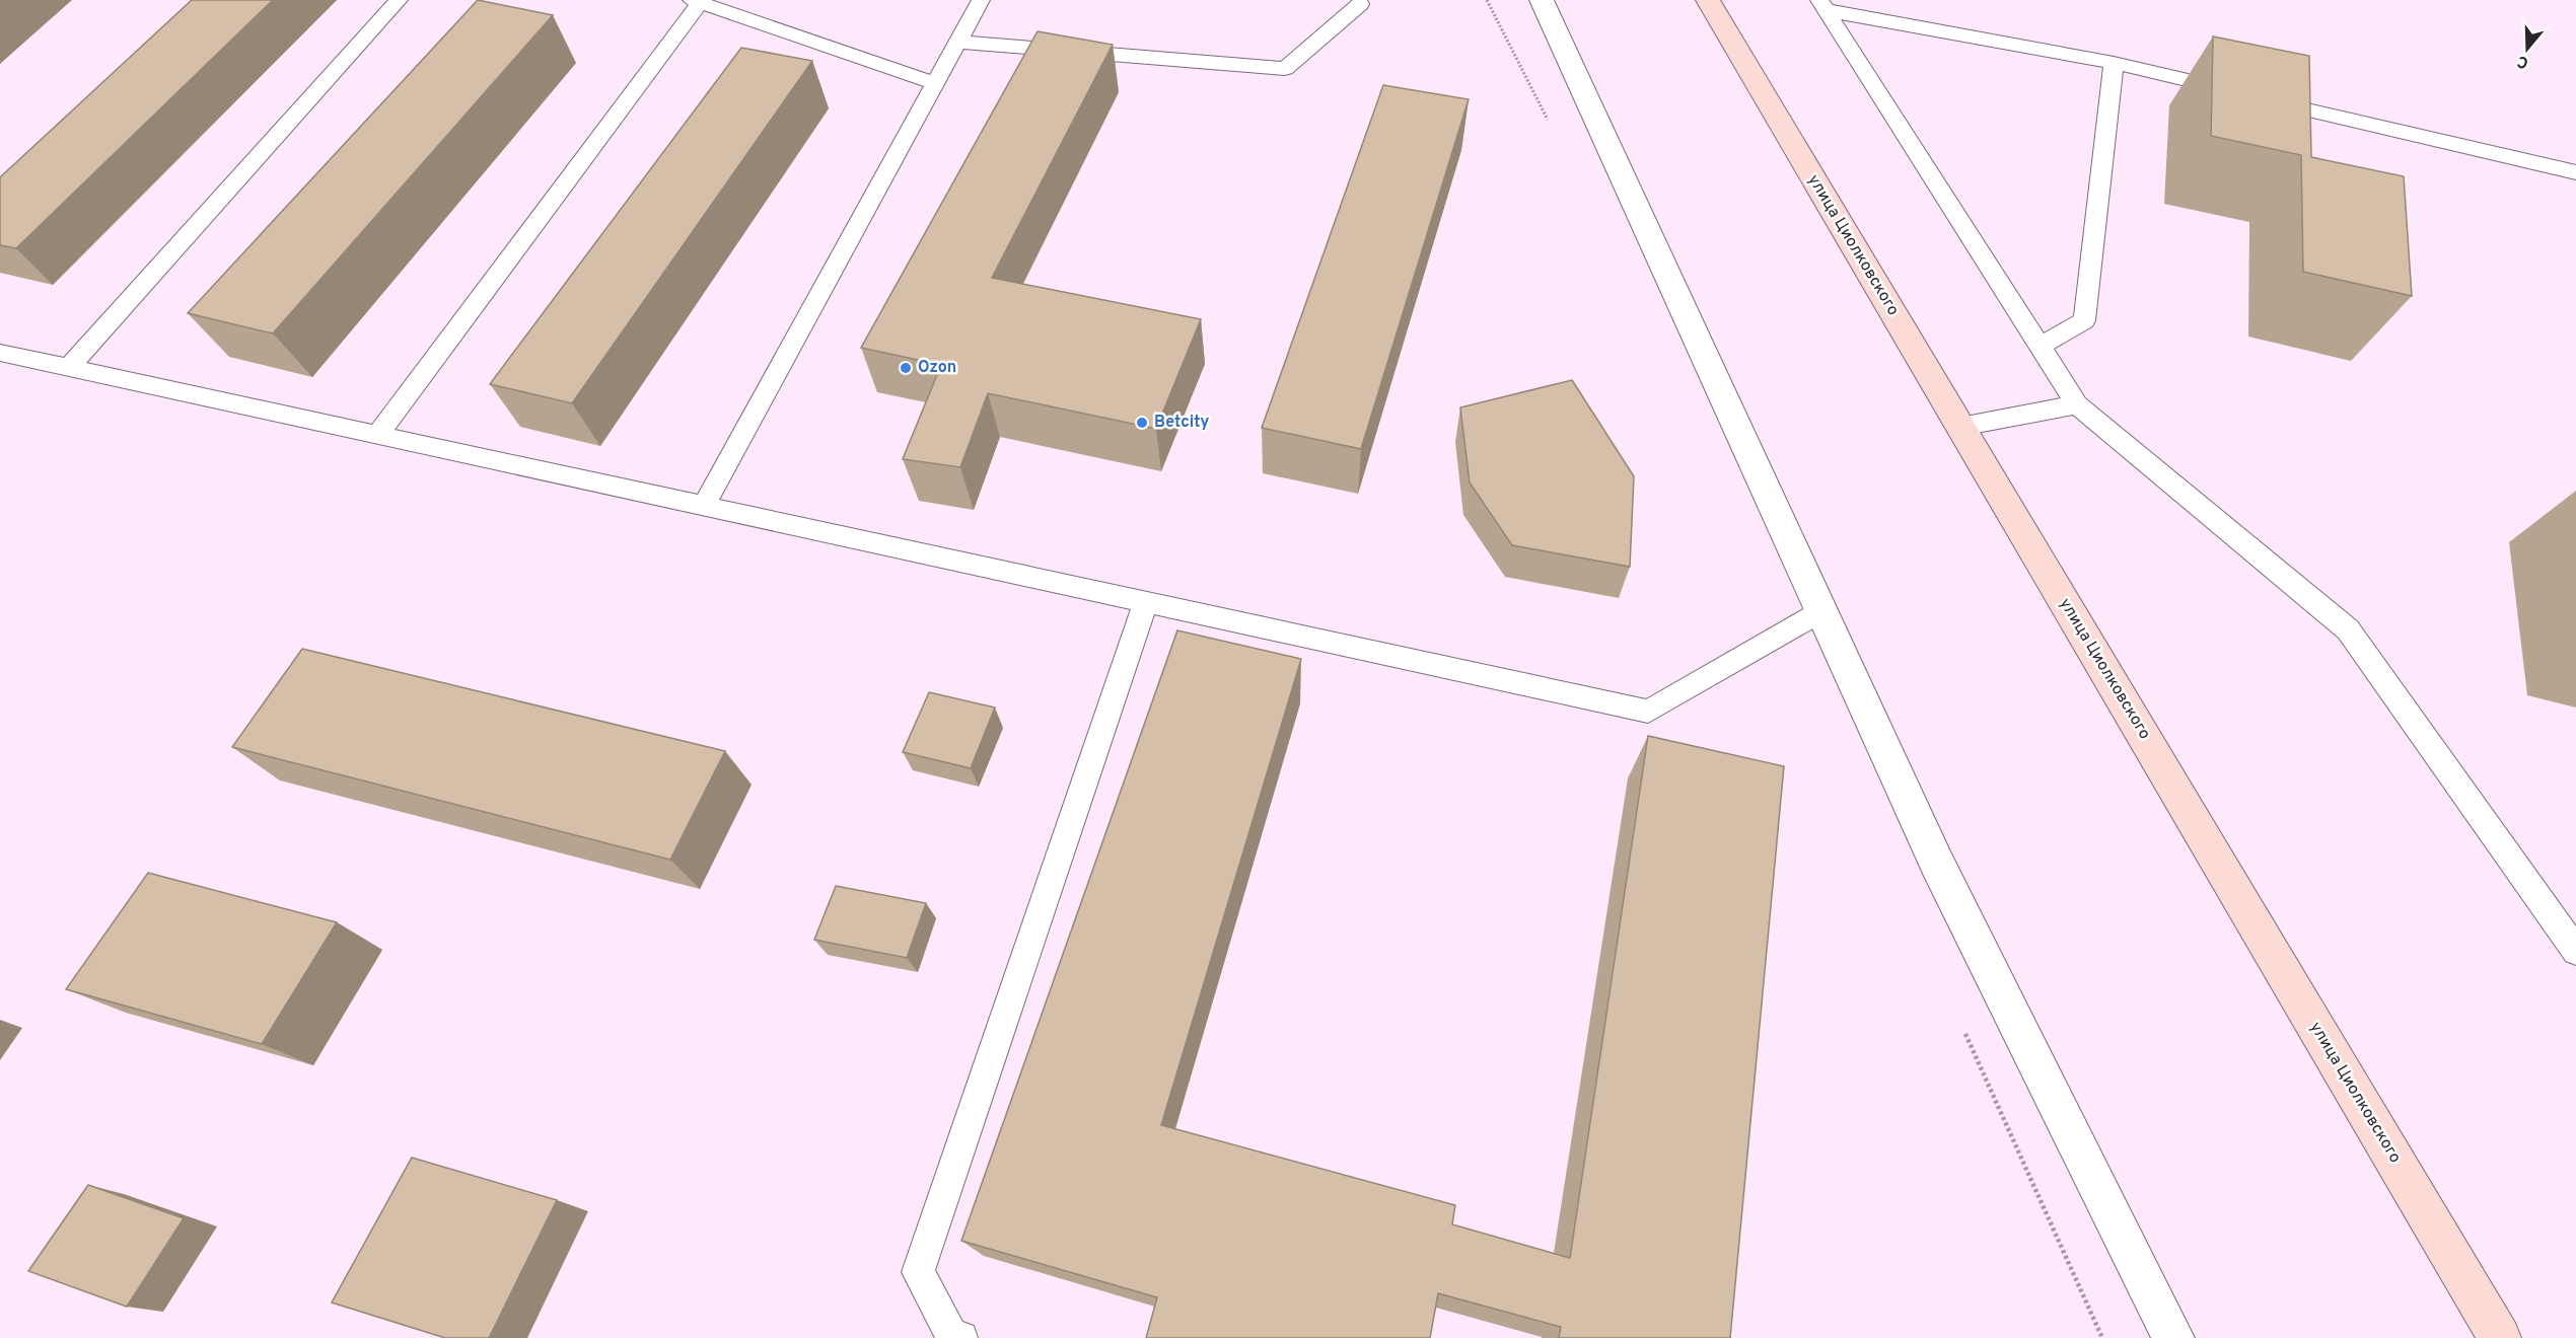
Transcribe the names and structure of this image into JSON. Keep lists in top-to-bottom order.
{
  "streets": {
    "main road": ["улица Циолковского"]
  },
  "places": ["Ozon", "Betcity"],
  "north": "bottom"
}
